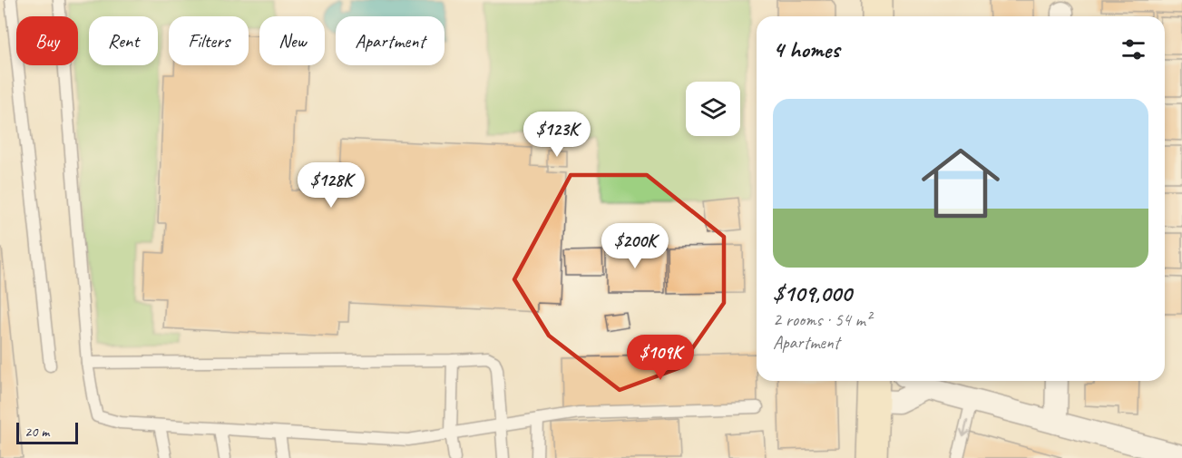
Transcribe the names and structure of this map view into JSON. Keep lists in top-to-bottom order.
{
  "scale_bar": "20 m",
  "page": {
    "chip": [
      "Buy",
      "Rent",
      "Filters",
      "New",
      "Apartment"
    ],
    "heading": "4 homes",
    "list": [
      {
        "name": "$109,000",
        "note": "2 rooms · 54 m² · Apartment"
      }
    ],
    "price": [
      "$123K",
      "$128K",
      "$200K",
      "$109K"
    ],
    "scale": "20 m"
  }
}
